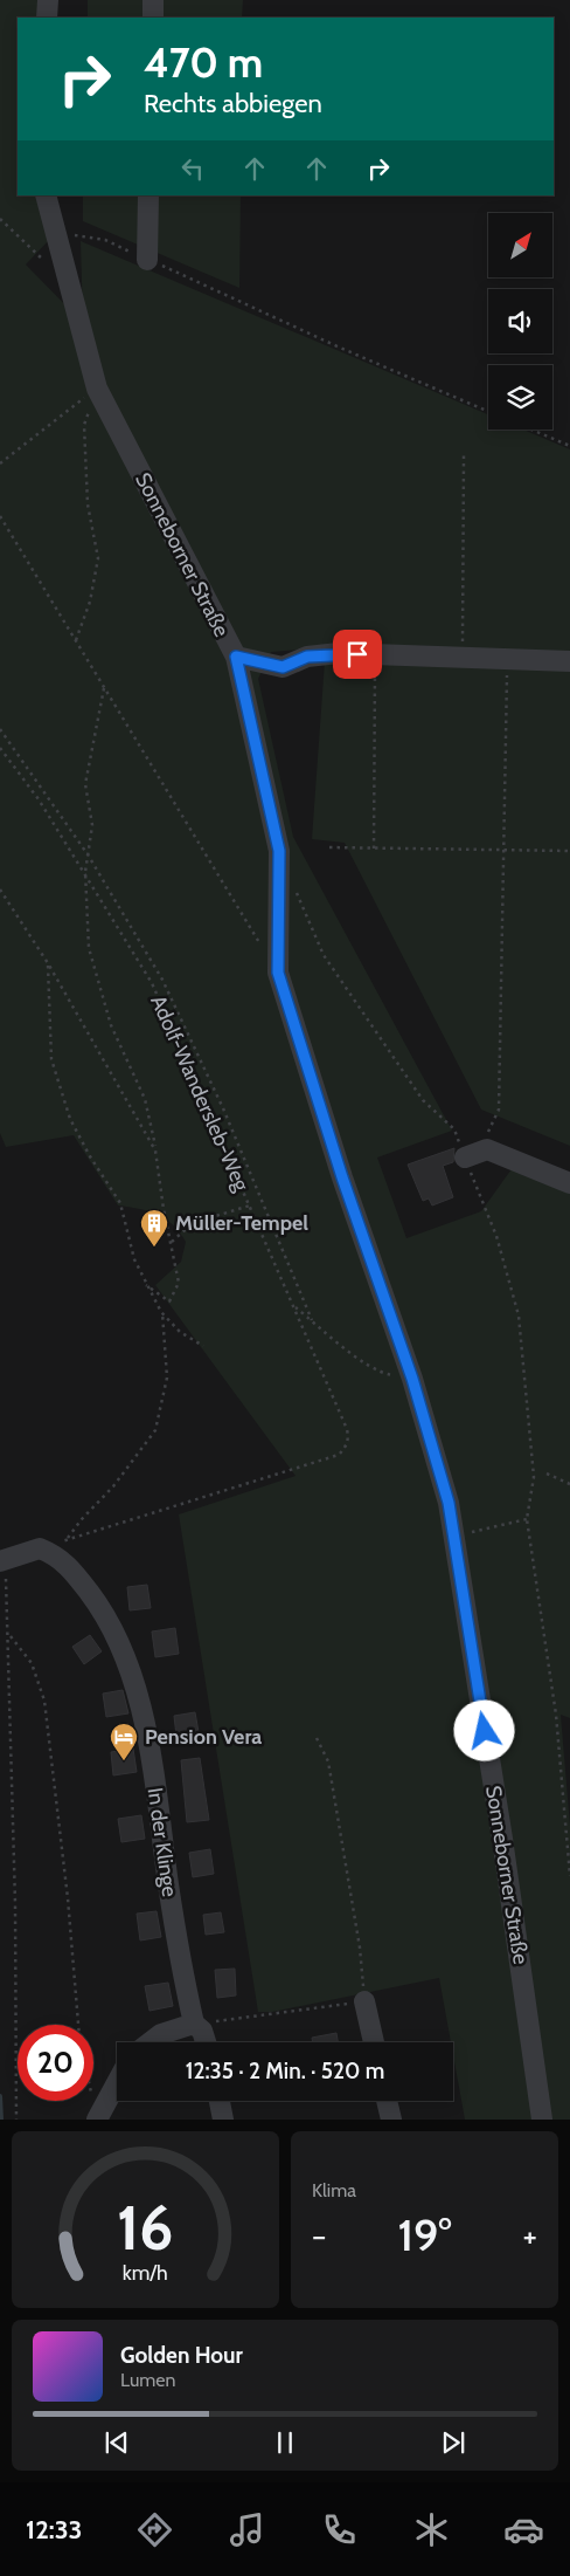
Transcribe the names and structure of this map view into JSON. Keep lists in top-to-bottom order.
{
  "streets": {
    "street": ["Sonneborner Straße", "In der Klinge"],
    "path": ["Adolf-Wandersleb-Weg"]
  },
  "crossings": [
    ["Adolf-Wandersleb-Weg", "In der Klinge"]
  ],
  "places": {
    "building": ["Müller-Tempel"],
    "hotel": ["Pension Vera"]
  },
  "north": "top right",
  "page": {
    "turn": ["470 m", "Rechts abbiegen"],
    "limit": "20",
    "trip": "12:35 · 2 Min. · 520 m",
    "tile": "Klima",
    "heat": ["−", "19°", "+"],
    "song": ["Golden Hour", "Lumen"],
    "tabs": "12:33",
    "gauge": ["16", "km/h"]
  }
}
